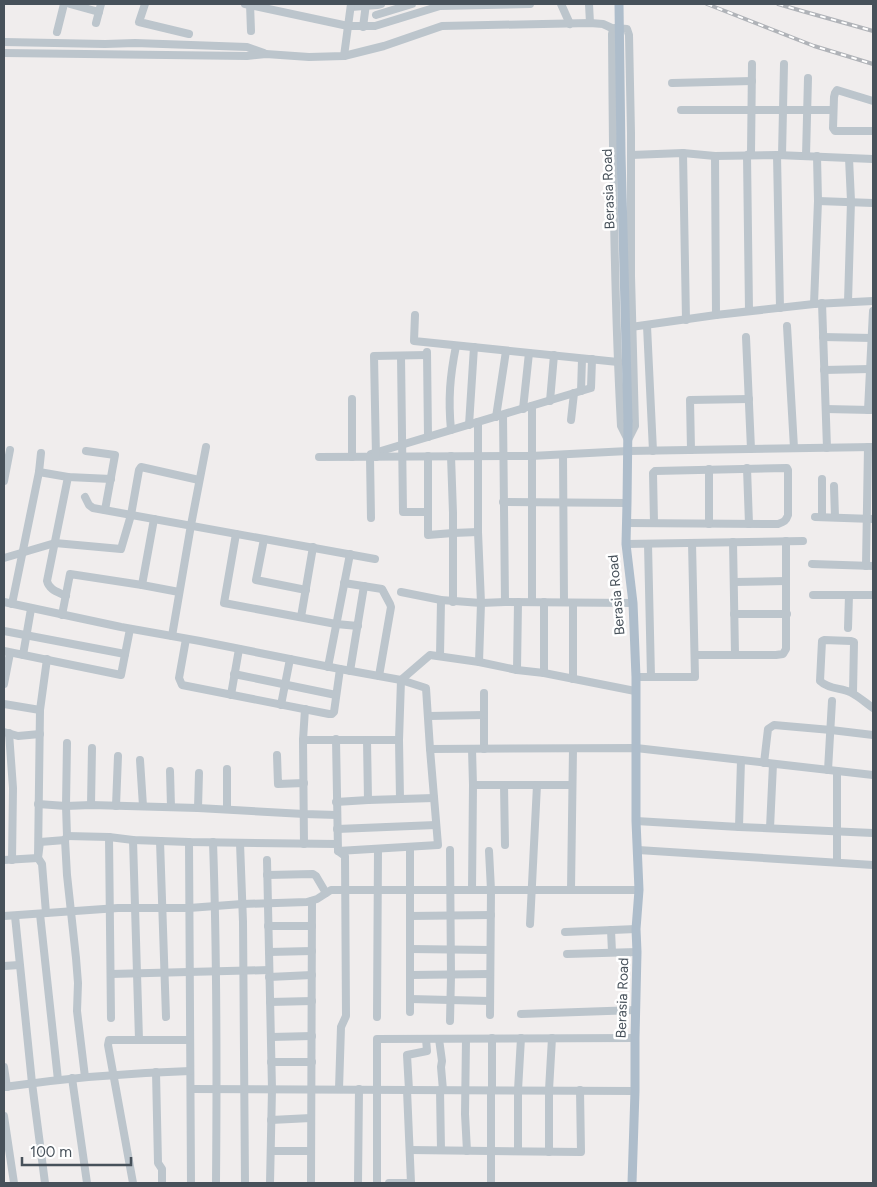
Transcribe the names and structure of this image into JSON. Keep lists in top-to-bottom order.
{
  "streets": {
    "main road": ["Berasia Road"]
  },
  "scale_bar": "100 m"
}
